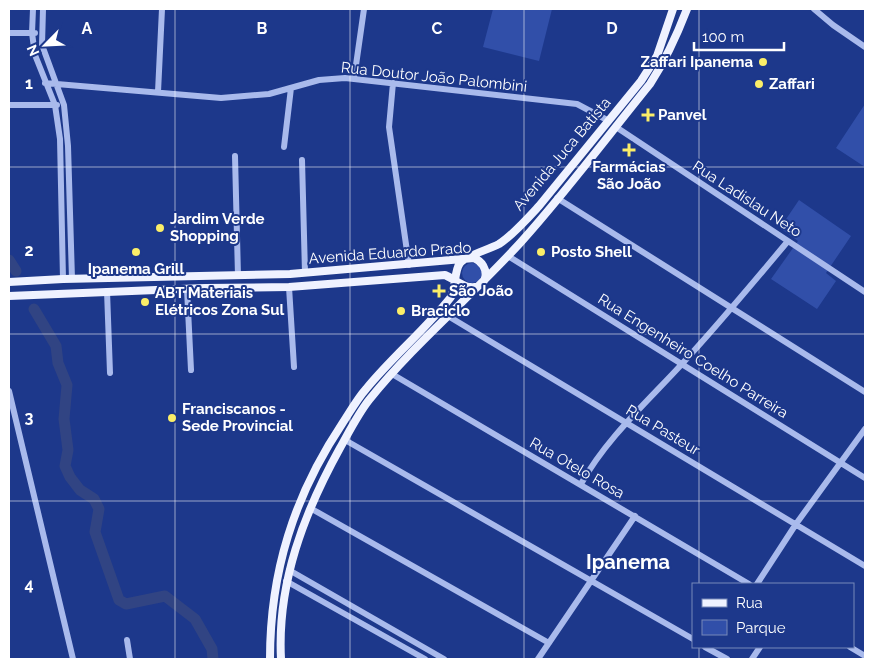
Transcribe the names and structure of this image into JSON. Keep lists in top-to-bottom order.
{
  "streets": {
    "main road": ["Avenida Juca Batista", "Avenida Eduardo Prado"],
    "street": [
      "Rua Doutor João Palombini",
      "Rua Ladislau Neto",
      "Rua Engenheiro Coelho Parreira",
      "Rua Pasteur",
      "Rua Otelo Rosa"
    ]
  },
  "crossings": [
    ["Rua Doutor João Palombini", "Avenida Juca Batista"],
    ["Avenida Juca Batista", "Rua Ladislau Neto"],
    ["Avenida Juca Batista", "Avenida Eduardo Prado"],
    ["Avenida Juca Batista", "Rua Engenheiro Coelho Parreira"],
    ["Avenida Juca Batista", "Rua Pasteur"],
    ["Avenida Juca Batista", "Rua Otelo Rosa"]
  ],
  "districts": ["Ipanema"],
  "places": {
    "other": [
      "Zaffari Ipanema",
      "Zaffari",
      "Jardim Verde Shopping",
      "Ipanema Grill",
      "Posto Shell",
      "ABT Materiais Elétricos Zona Sul",
      "Braciclo",
      "Franciscanos - Sede Provincial"
    ],
    "health": ["Panvel", "Farmácias São João", "São João"]
  },
  "legend": ["Rua", "Parque"],
  "scale_bar": "100 m",
  "north": "bottom left",
  "grid": {
    "columns": [
      "A",
      "B",
      "C",
      "D"
    ],
    "rows": [
      "1",
      "2",
      "3",
      "4"
    ]
  }
}
